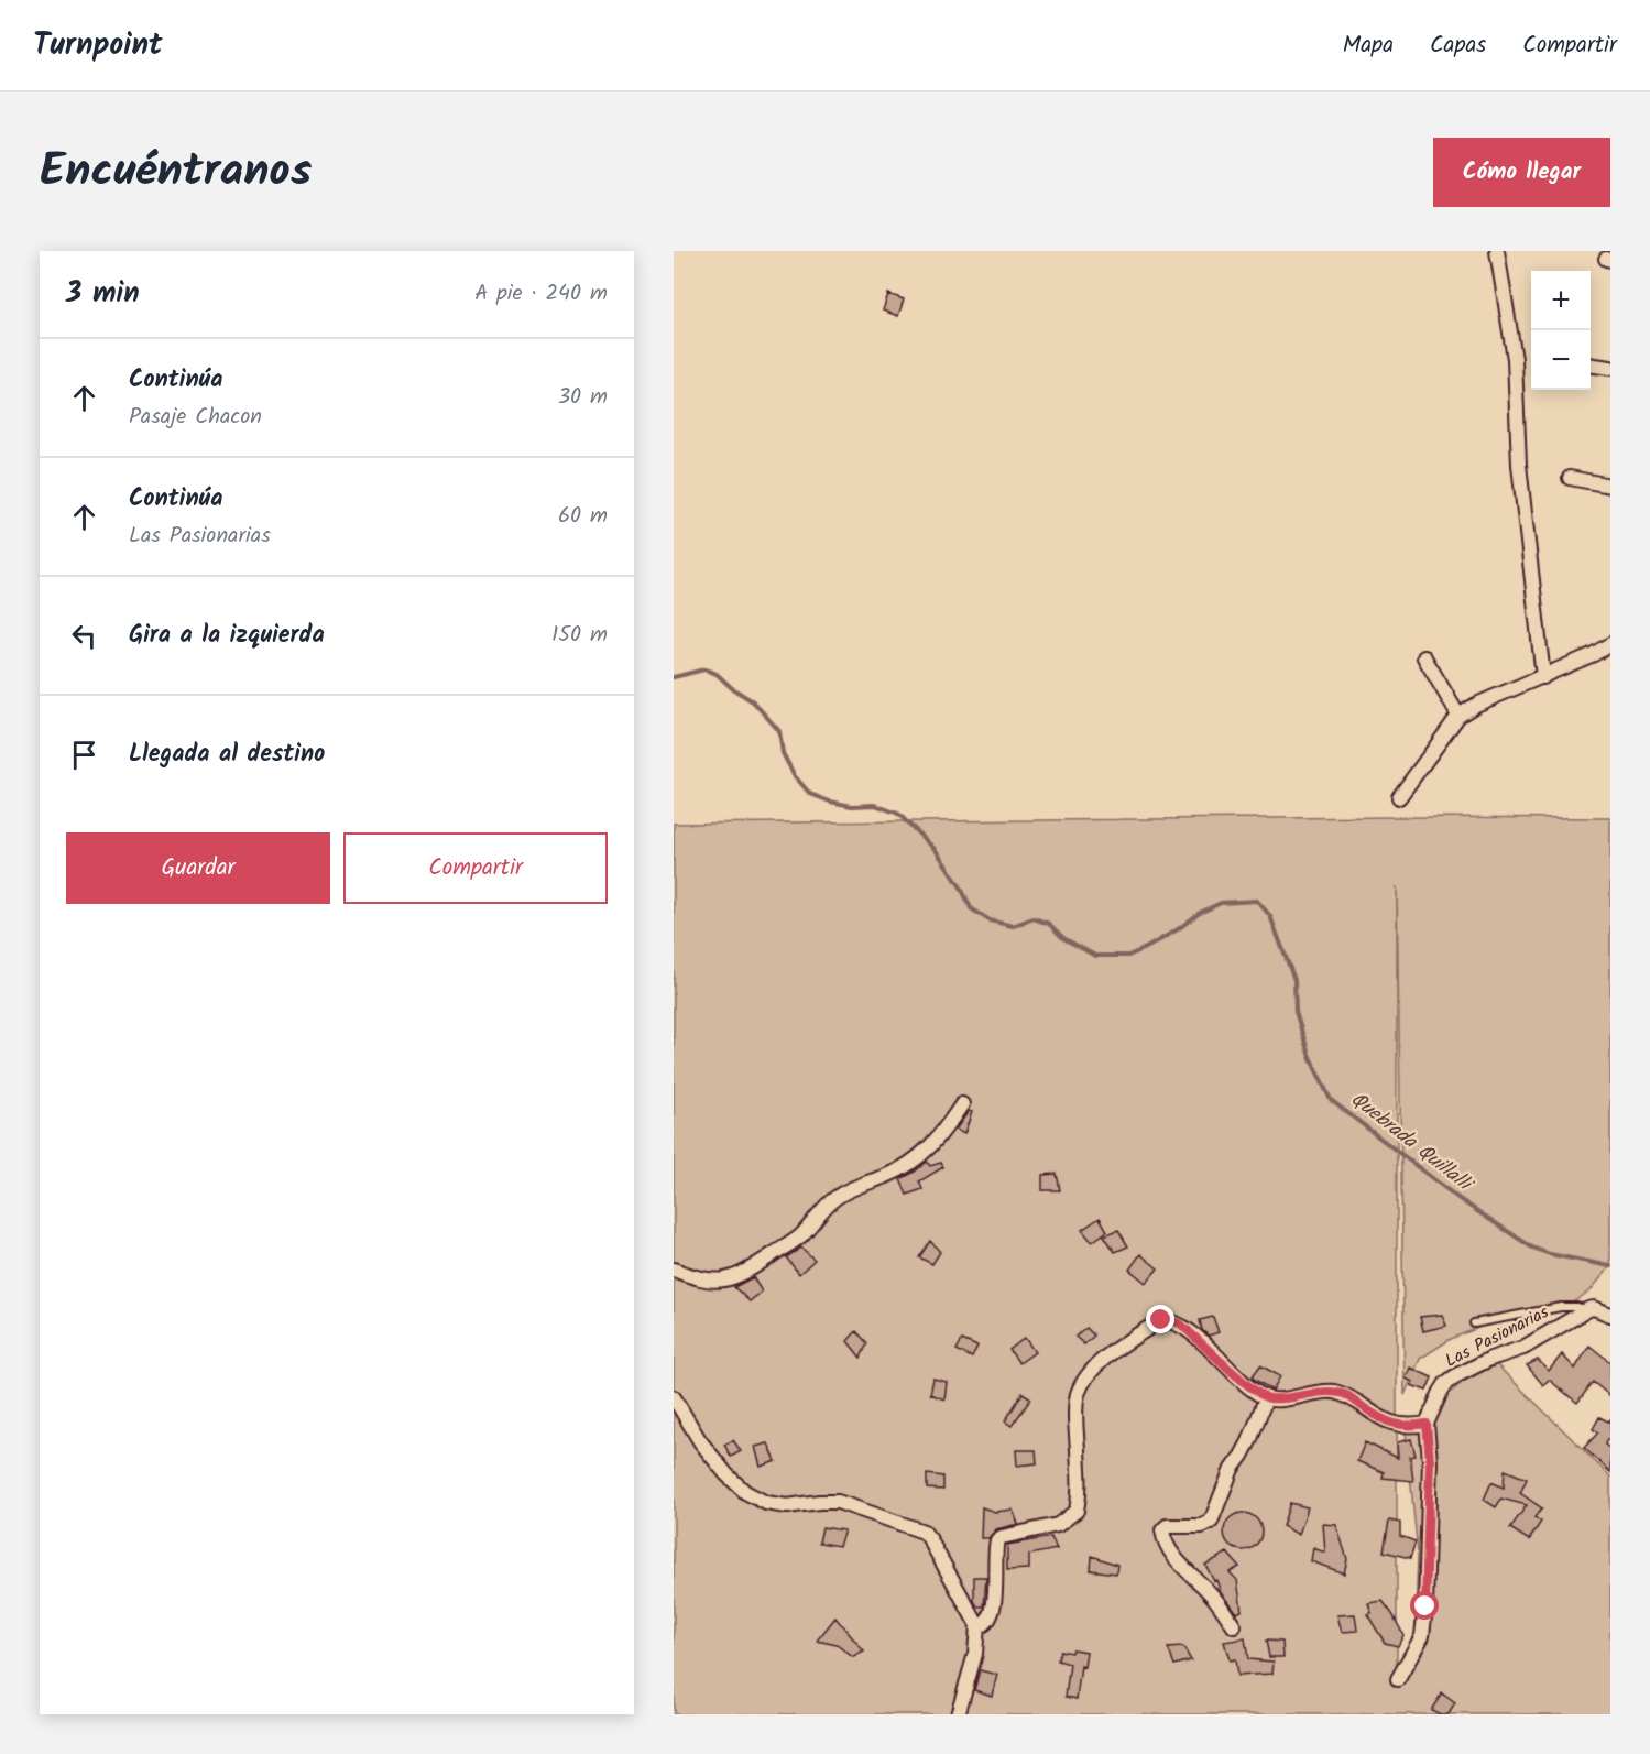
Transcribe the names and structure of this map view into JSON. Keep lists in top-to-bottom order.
{
  "streets": {
    "street": ["Las Pasionarias"]
  },
  "water": ["Quebrada Quillalli"],
  "page": {
    "header": "Turnpoint",
    "nav": ["Mapa", "Capas", "Compartir"],
    "title": "Encuéntranos",
    "buttons": [
      "Cómo llegar",
      ["Guardar", "Compartir"]
    ],
    "heading": ["3 min", "A pie · 240 m"],
    "map_buttons": ["+", "−"],
    "list": [
      ["Continúa", "Pasaje Chacon", "30 m"],
      ["Continúa", "Las Pasionarias", "60 m"],
      ["Gira a la izquierda", "150 m"],
      "Llegada al destino"
    ]
  }
}
